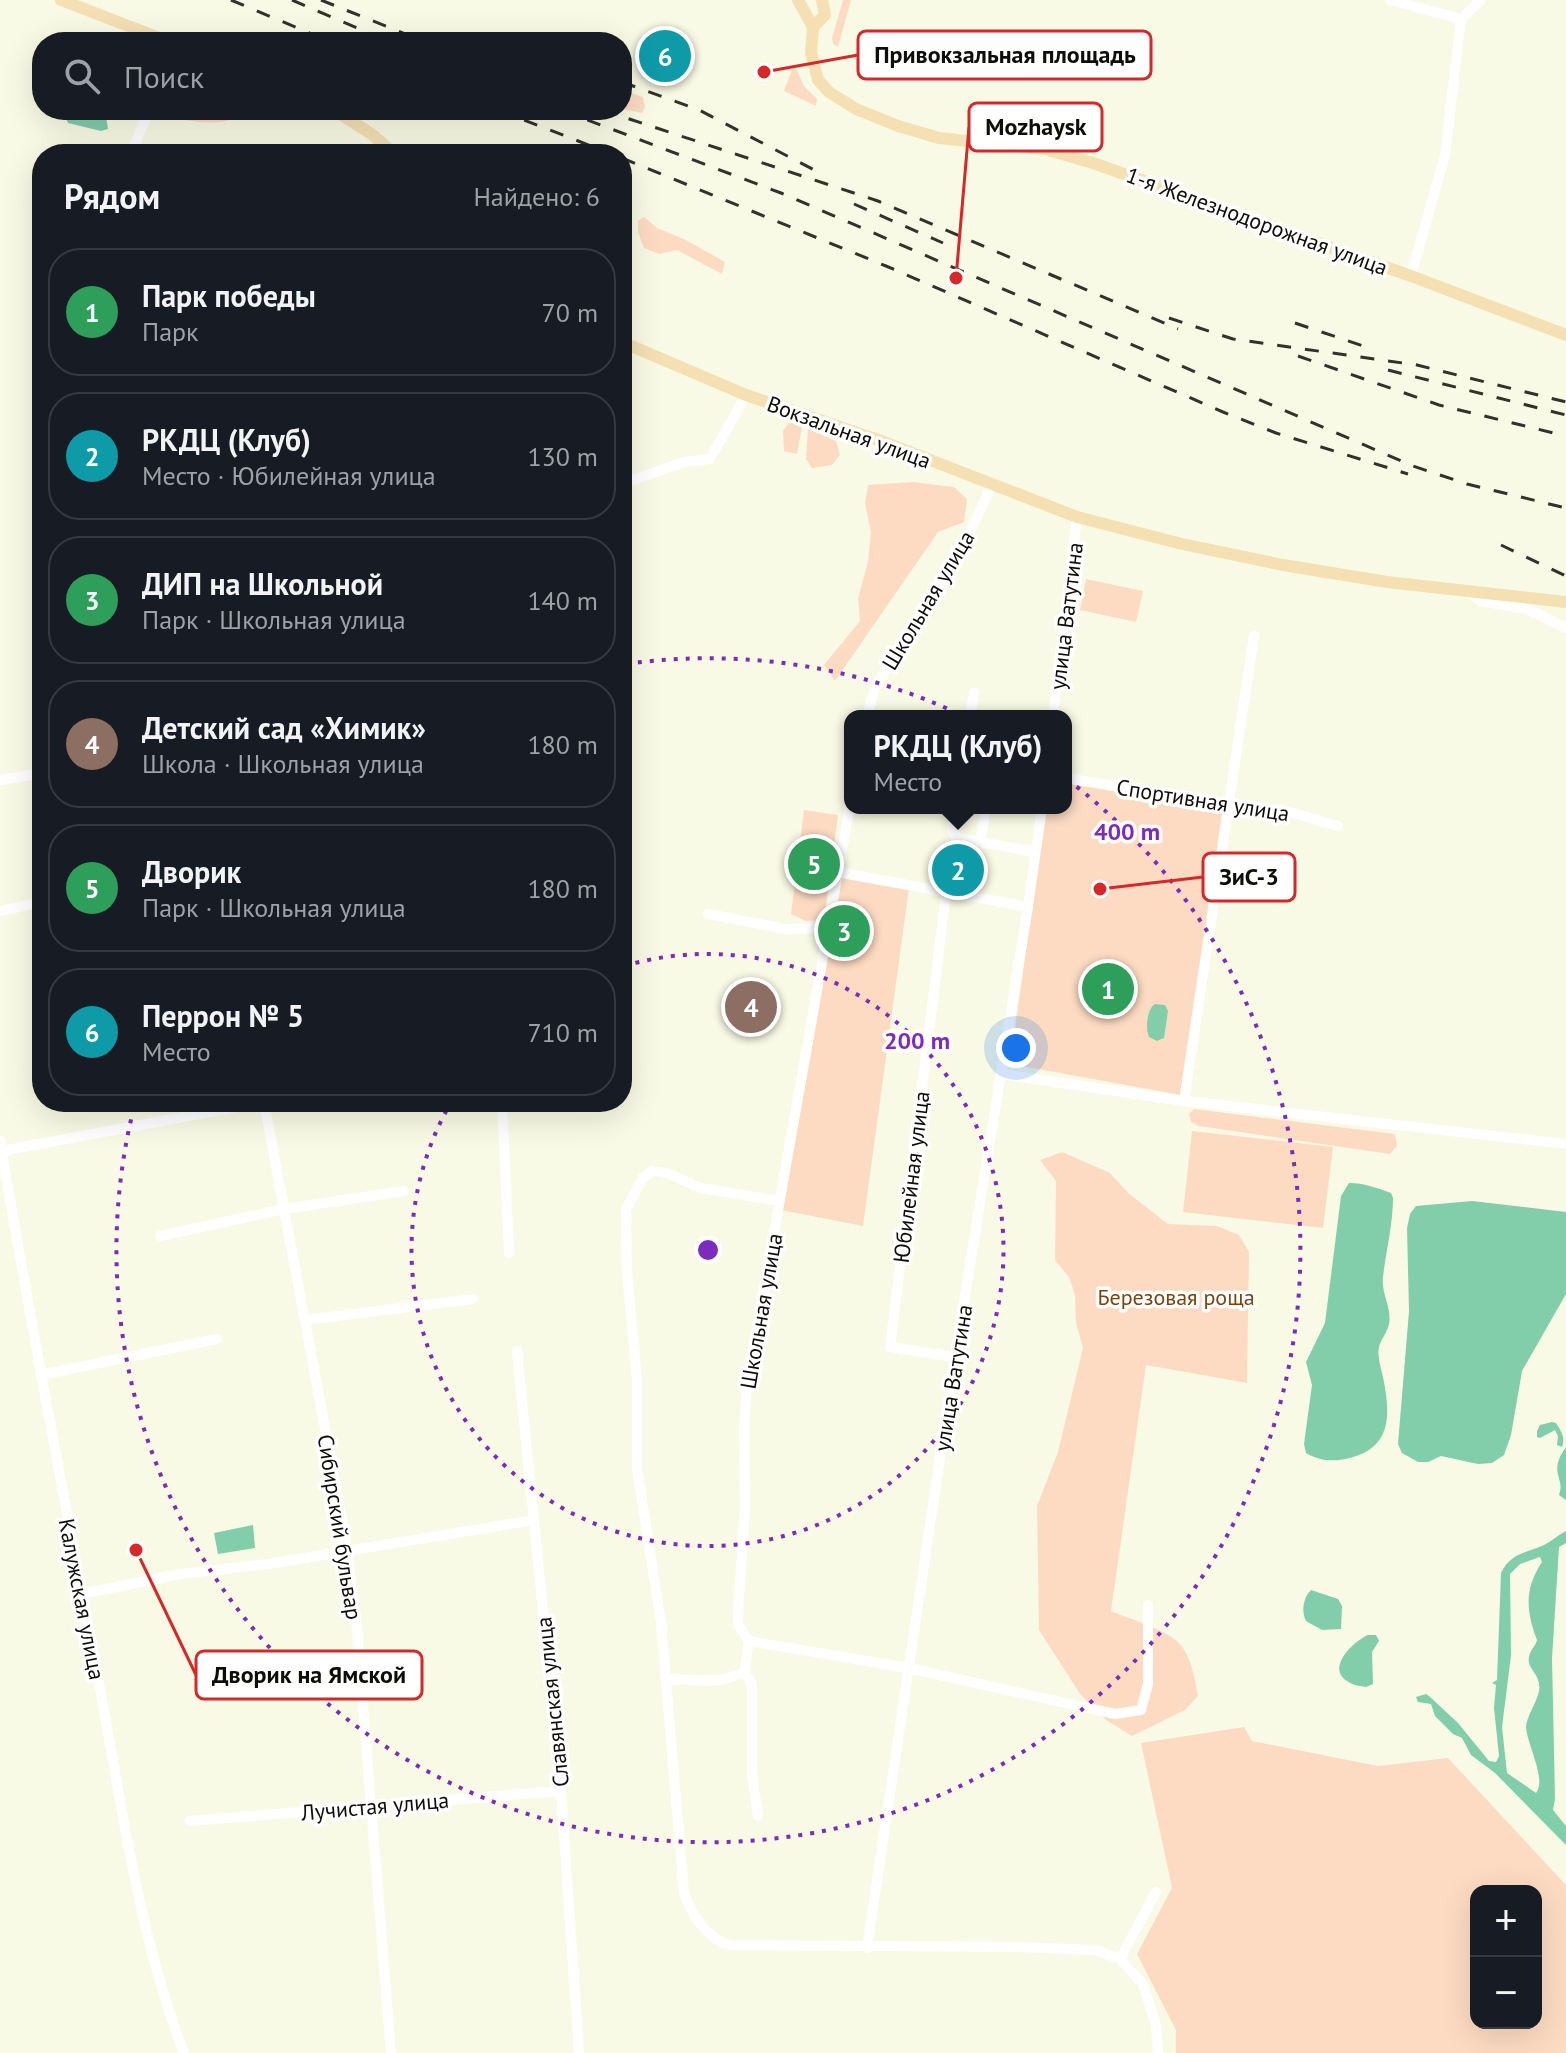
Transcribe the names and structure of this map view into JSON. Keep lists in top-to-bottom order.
{
  "streets": {
    "main road": ["1-я Железнодорожная улица", "Вокзальная улица"],
    "street": [
      "Школьная улица",
      "улица Ватутина",
      "Спортивная улица",
      "Юбилейная улица",
      "Сибирский бульвар",
      "Калужская улица",
      "Славянская улица",
      "Лучистая улица"
    ]
  },
  "crossings": [
    ["Вокзальная улица", "Школьная улица"],
    ["Вокзальная улица", "улица Ватутина"],
    ["улица Ватутина", "Юбилейная улица"],
    ["Сибирский бульвар", "Лучистая улица"],
    ["Славянская улица", "Лучистая улица"]
  ],
  "parks": ["Березовая роща"],
  "places": [
    "Привокзальная площадь",
    "Mozhaysk",
    "ЗиС-3",
    "Дворик на Ямской"
  ],
  "page": {
    "pins": [
      "6",
      "5",
      "2",
      "3",
      "1",
      "4"
    ],
    "search": "Поиск",
    "heading": ["Рядом", "Найдено: 6"],
    "list": [
      {
        "mark": "1",
        "name": "Парк победы",
        "note": "Парк",
        "value": "70 m"
      },
      {
        "mark": "2",
        "name": "РКДЦ (Клуб)",
        "note": "Место · Юбилейная улица",
        "value": "130 m"
      },
      {
        "mark": "3",
        "name": "ДИП на Школьной",
        "note": "Парк · Школьная улица",
        "value": "140 m"
      },
      {
        "mark": "4",
        "name": "Детский сад «Химик»",
        "note": "Школа · Школьная улица",
        "value": "180 m"
      },
      {
        "mark": "5",
        "name": "Дворик",
        "note": "Парк · Школьная улица",
        "value": "180 m"
      },
      {
        "mark": "6",
        "name": "Перрон № 5",
        "note": "Место",
        "value": "710 m"
      }
    ],
    "popup": ["РКДЦ (Клуб)", "Место"],
    "map_buttons": ["+", "−"]
  },
  "rings": ["400 m", "200 m"]
}
